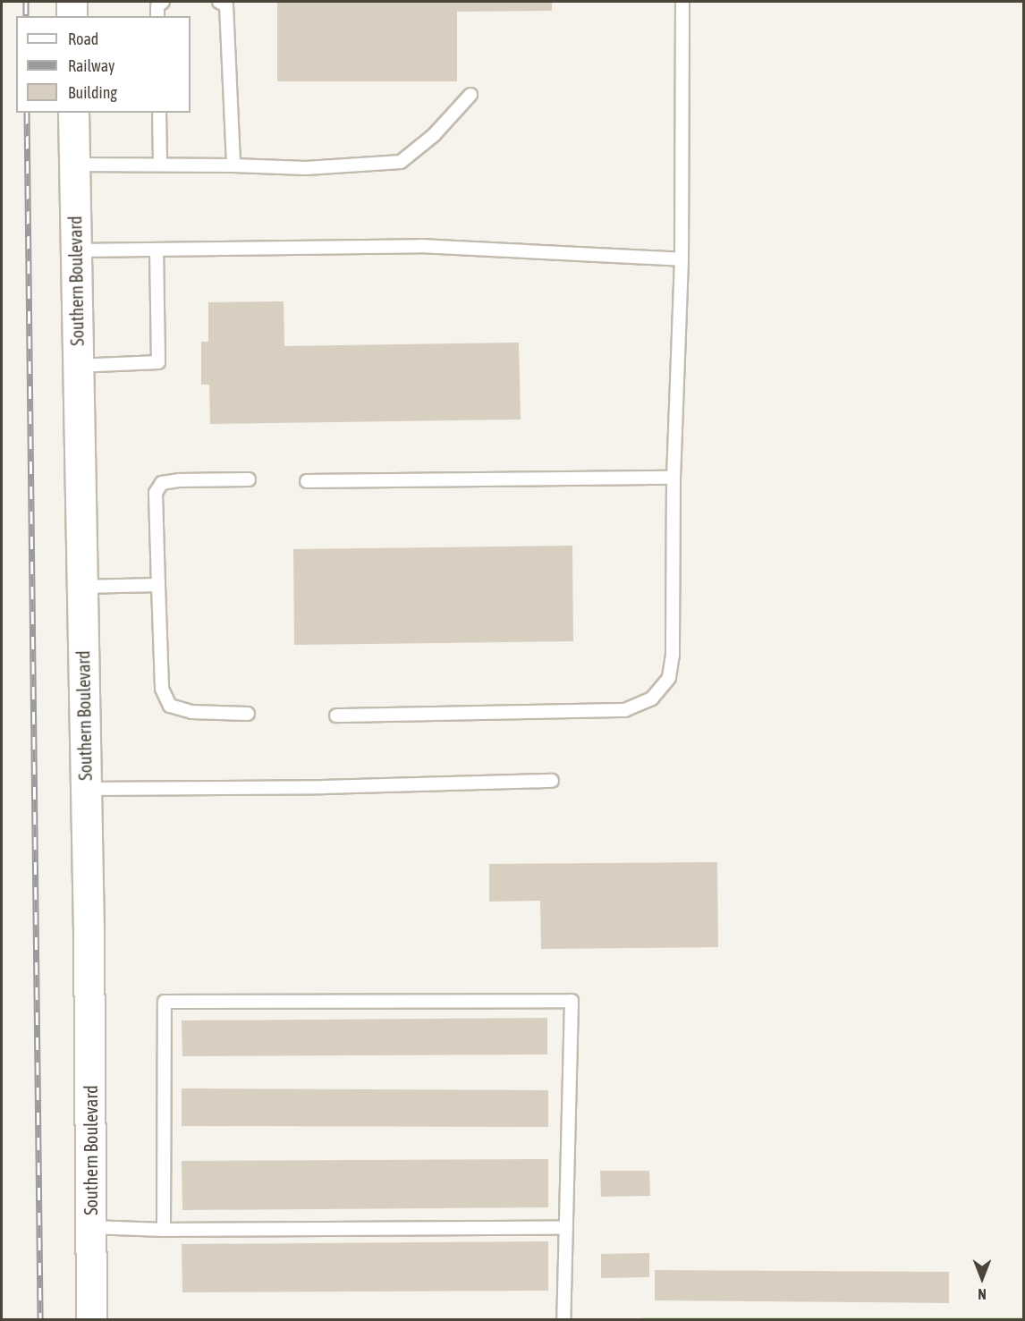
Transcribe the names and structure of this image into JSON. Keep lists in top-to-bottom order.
{
  "streets": {
    "street": ["Southern Boulevard"]
  },
  "legend": ["Road", "Railway", "Building"],
  "north": "bottom"
}
